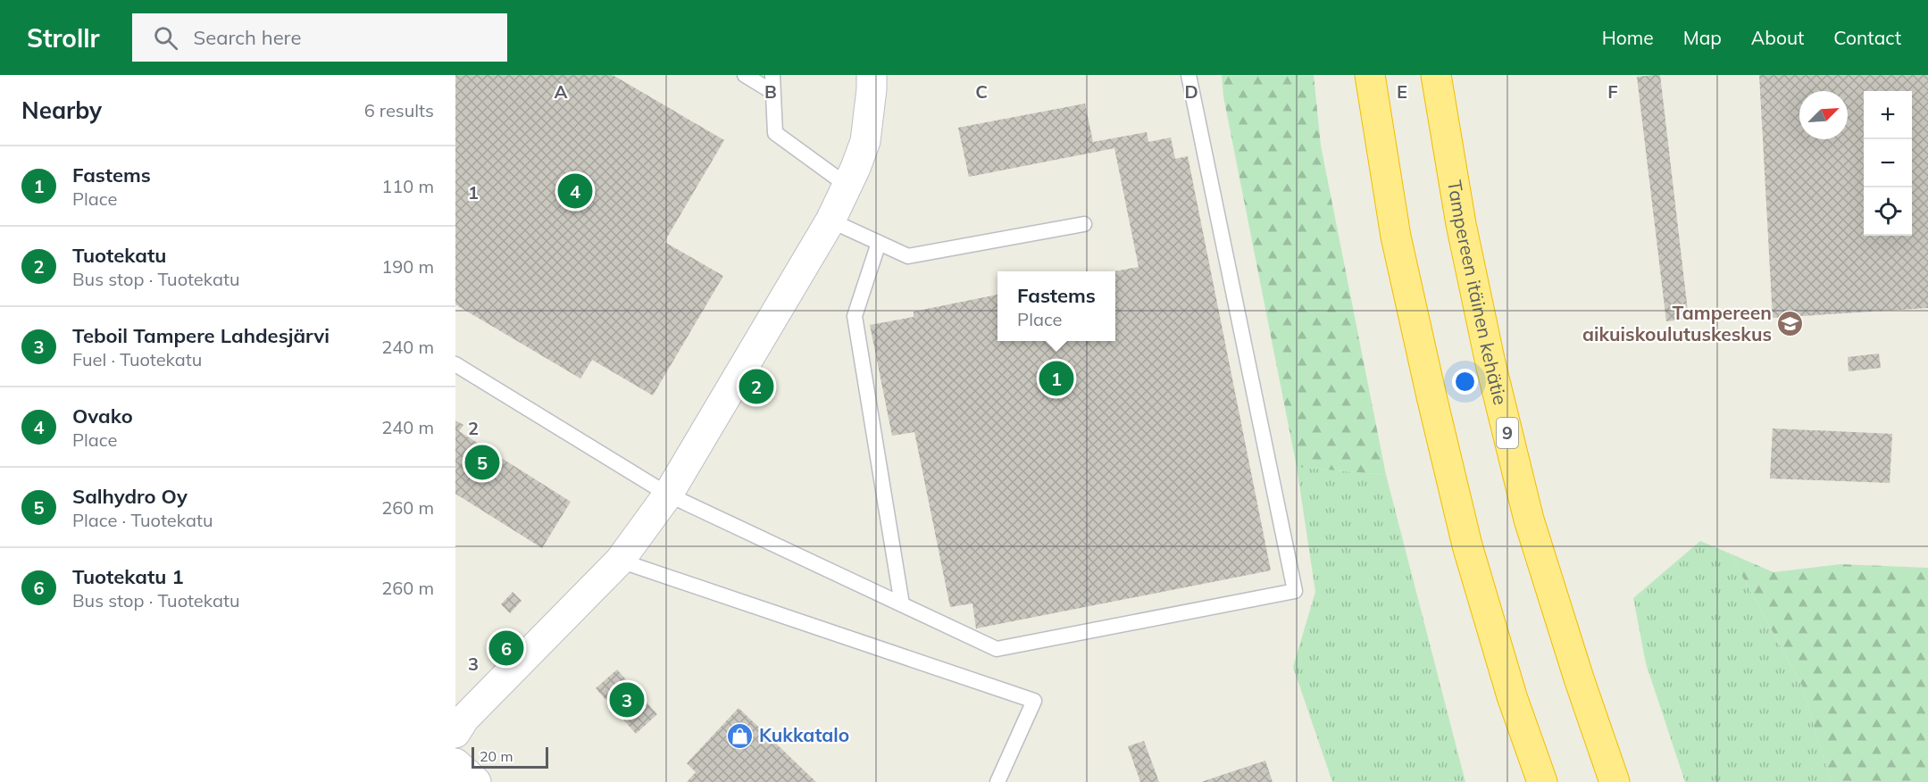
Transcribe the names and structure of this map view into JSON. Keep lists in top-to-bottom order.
{
  "streets": {
    "highway": ["Tampereen itäinen kehätie", "9"]
  },
  "places": {
    "school or university": ["Tampereen aikuiskoulutuskeskus"],
    "shop": ["Kukkatalo"]
  },
  "scale_bar": "20 m",
  "north": "top right",
  "page": {
    "header": "Strollr",
    "search": "Search here",
    "nav": [
      "Home",
      "Map",
      "About",
      "Contact"
    ],
    "heading": ["Nearby", "6 results"],
    "map_buttons": ["+", "−"],
    "list": [
      {
        "mark": "1",
        "name": "Fastems",
        "note": "Place",
        "value": "110 m"
      },
      {
        "mark": "2",
        "name": "Tuotekatu",
        "note": "Bus stop · Tuotekatu",
        "value": "190 m"
      },
      {
        "mark": "3",
        "name": "Teboil Tampere Lahdesjärvi",
        "note": "Fuel · Tuotekatu",
        "value": "240 m"
      },
      {
        "mark": "4",
        "name": "Ovako",
        "note": "Place",
        "value": "240 m"
      },
      {
        "mark": "5",
        "name": "Salhydro Oy",
        "note": "Place · Tuotekatu",
        "value": "260 m"
      },
      {
        "mark": "6",
        "name": "Tuotekatu 1",
        "note": "Bus stop · Tuotekatu",
        "value": "260 m"
      }
    ],
    "pins": [
      "4",
      "1",
      "2",
      "5",
      "6",
      "3"
    ],
    "popup": ["Fastems", "Place"],
    "scale": "20 m"
  },
  "grid": {
    "columns": [
      "A",
      "B",
      "C",
      "D",
      "E",
      "F"
    ],
    "rows": ["1", "2", "3"]
  }
}
